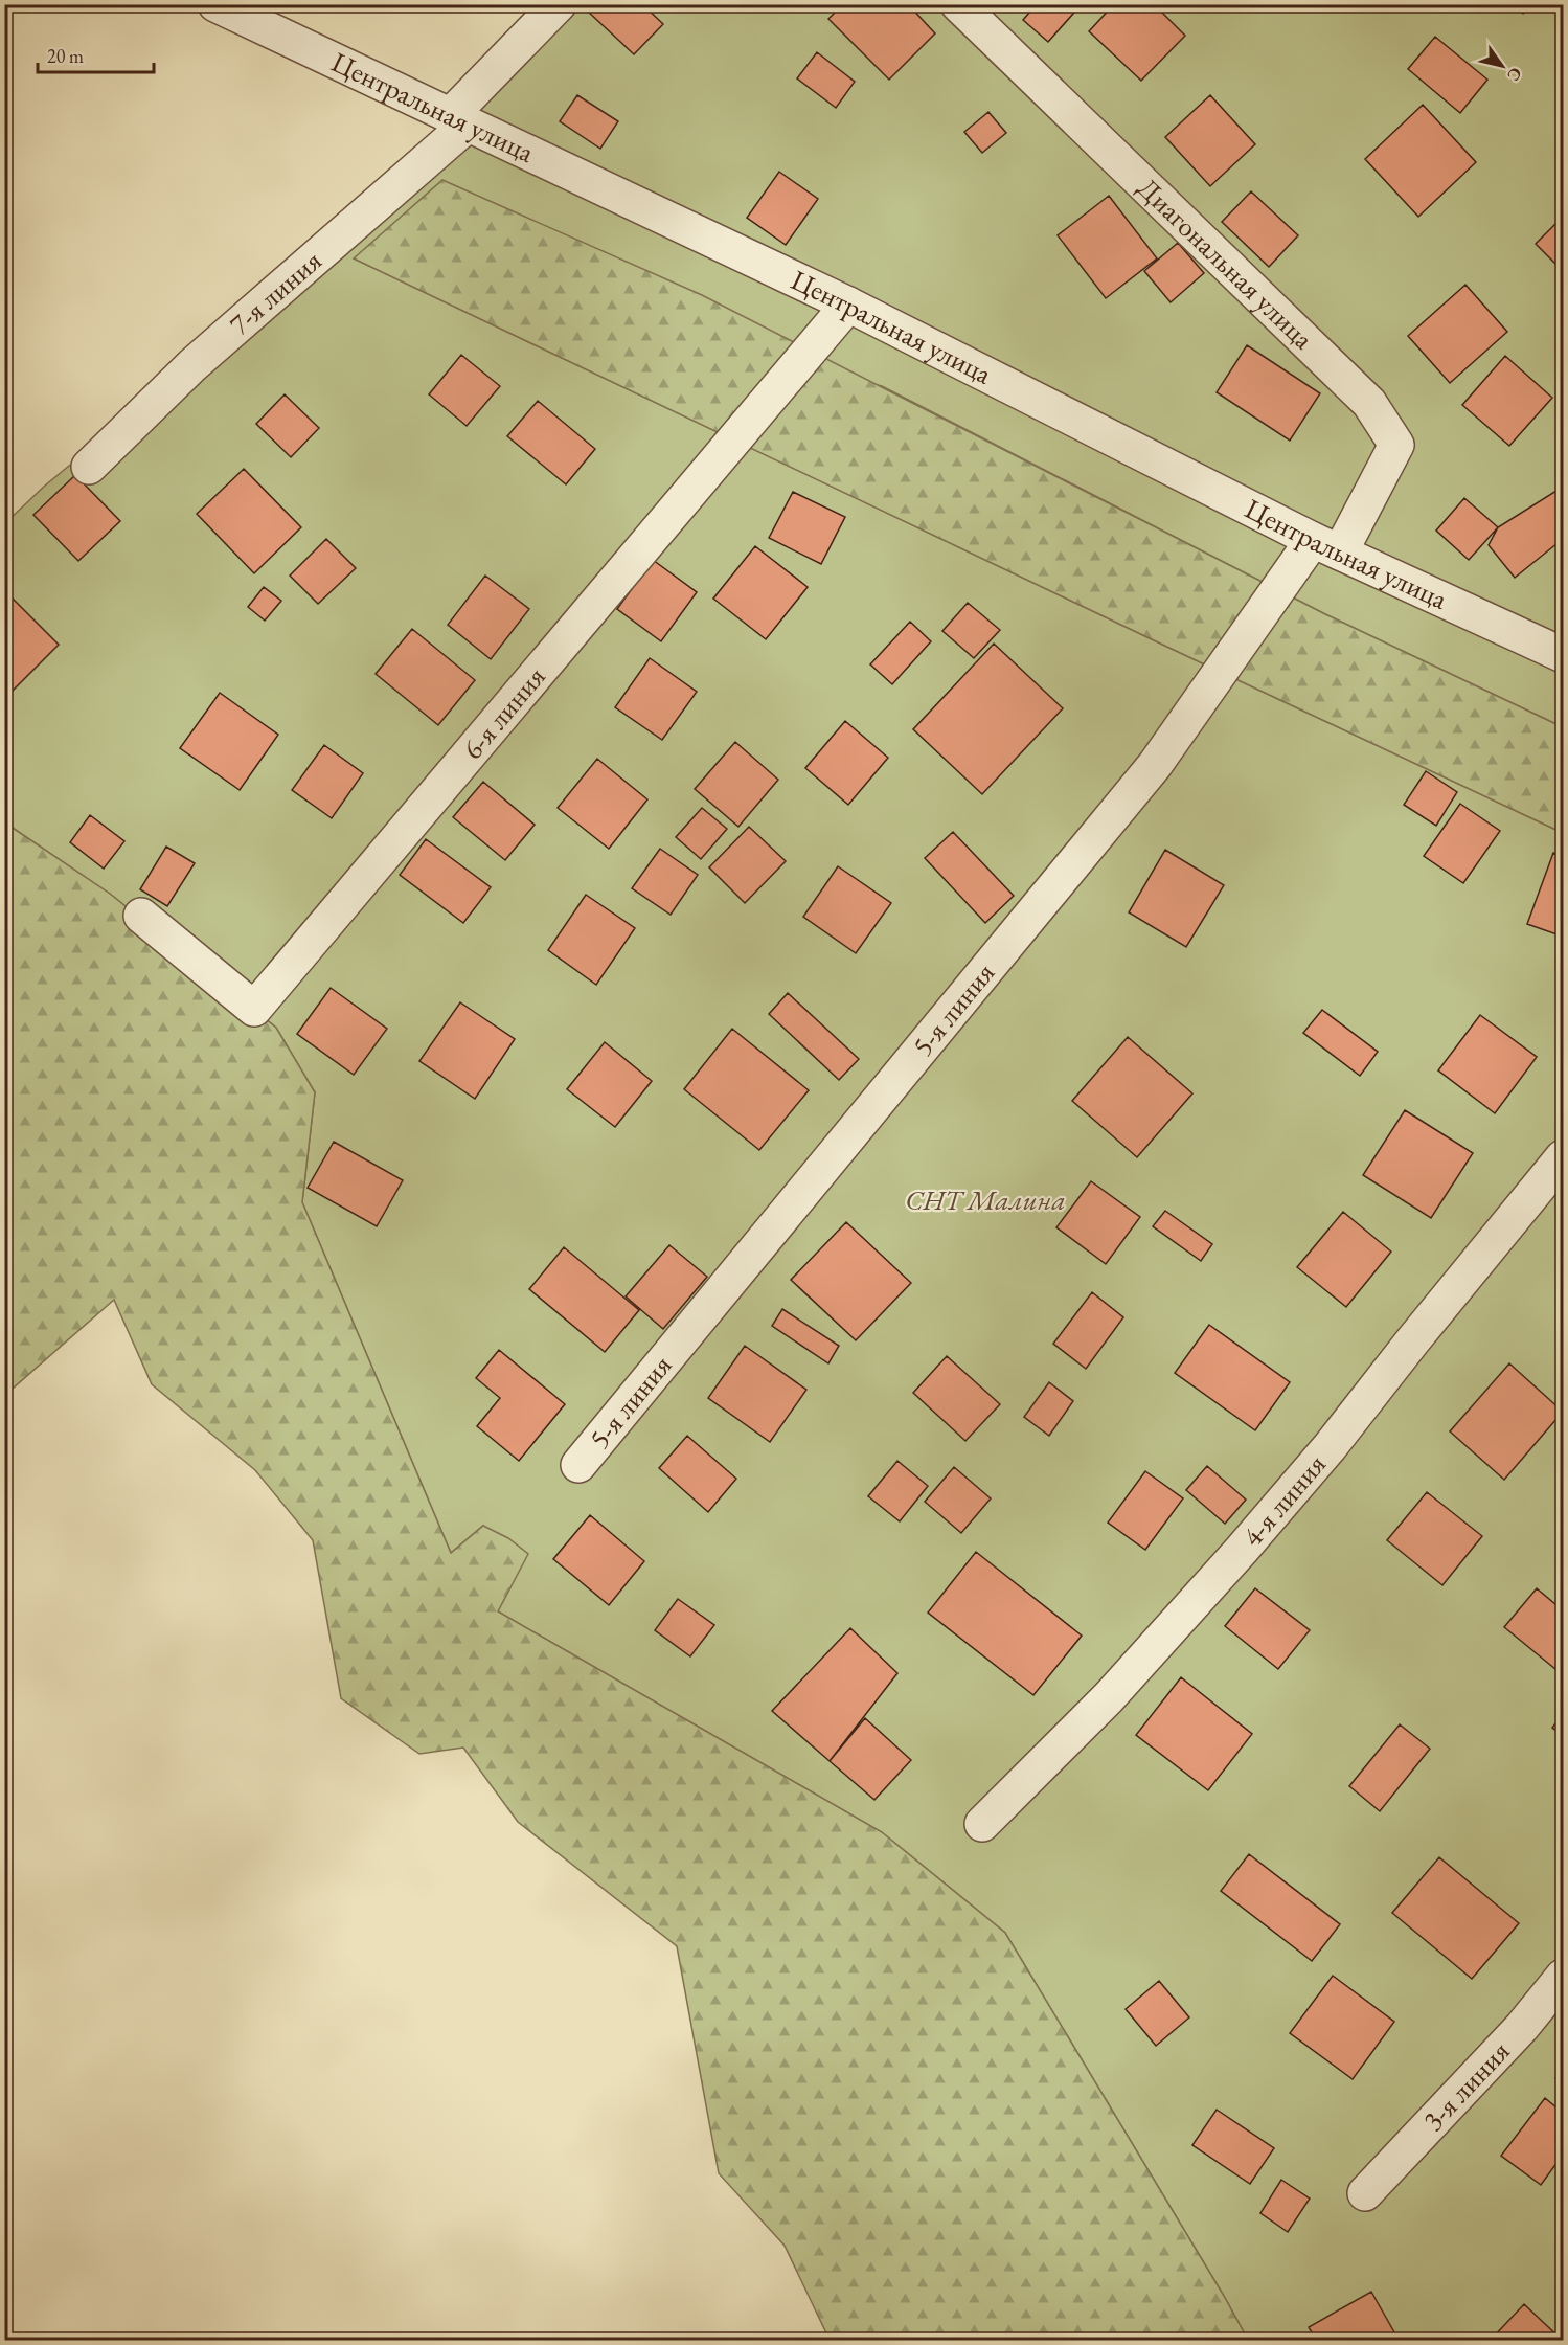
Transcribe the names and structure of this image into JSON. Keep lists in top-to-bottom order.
{
  "streets": {
    "street": [
      "Центральная улица",
      "Диагональная улица",
      "7-я линия",
      "6-я линия",
      "5-я линия",
      "4-я линия",
      "3-я линия"
    ]
  },
  "crossings": [
    ["Центральная улица", "Диагональная улица"],
    ["Центральная улица", "7-я линия"],
    ["Центральная улица", "6-я линия"],
    ["Центральная улица", "5-я линия"],
    ["Диагональная улица", "5-я линия"]
  ],
  "parks": ["СНТ Малина"],
  "scale_bar": "20 m",
  "north": "bottom right"
}
